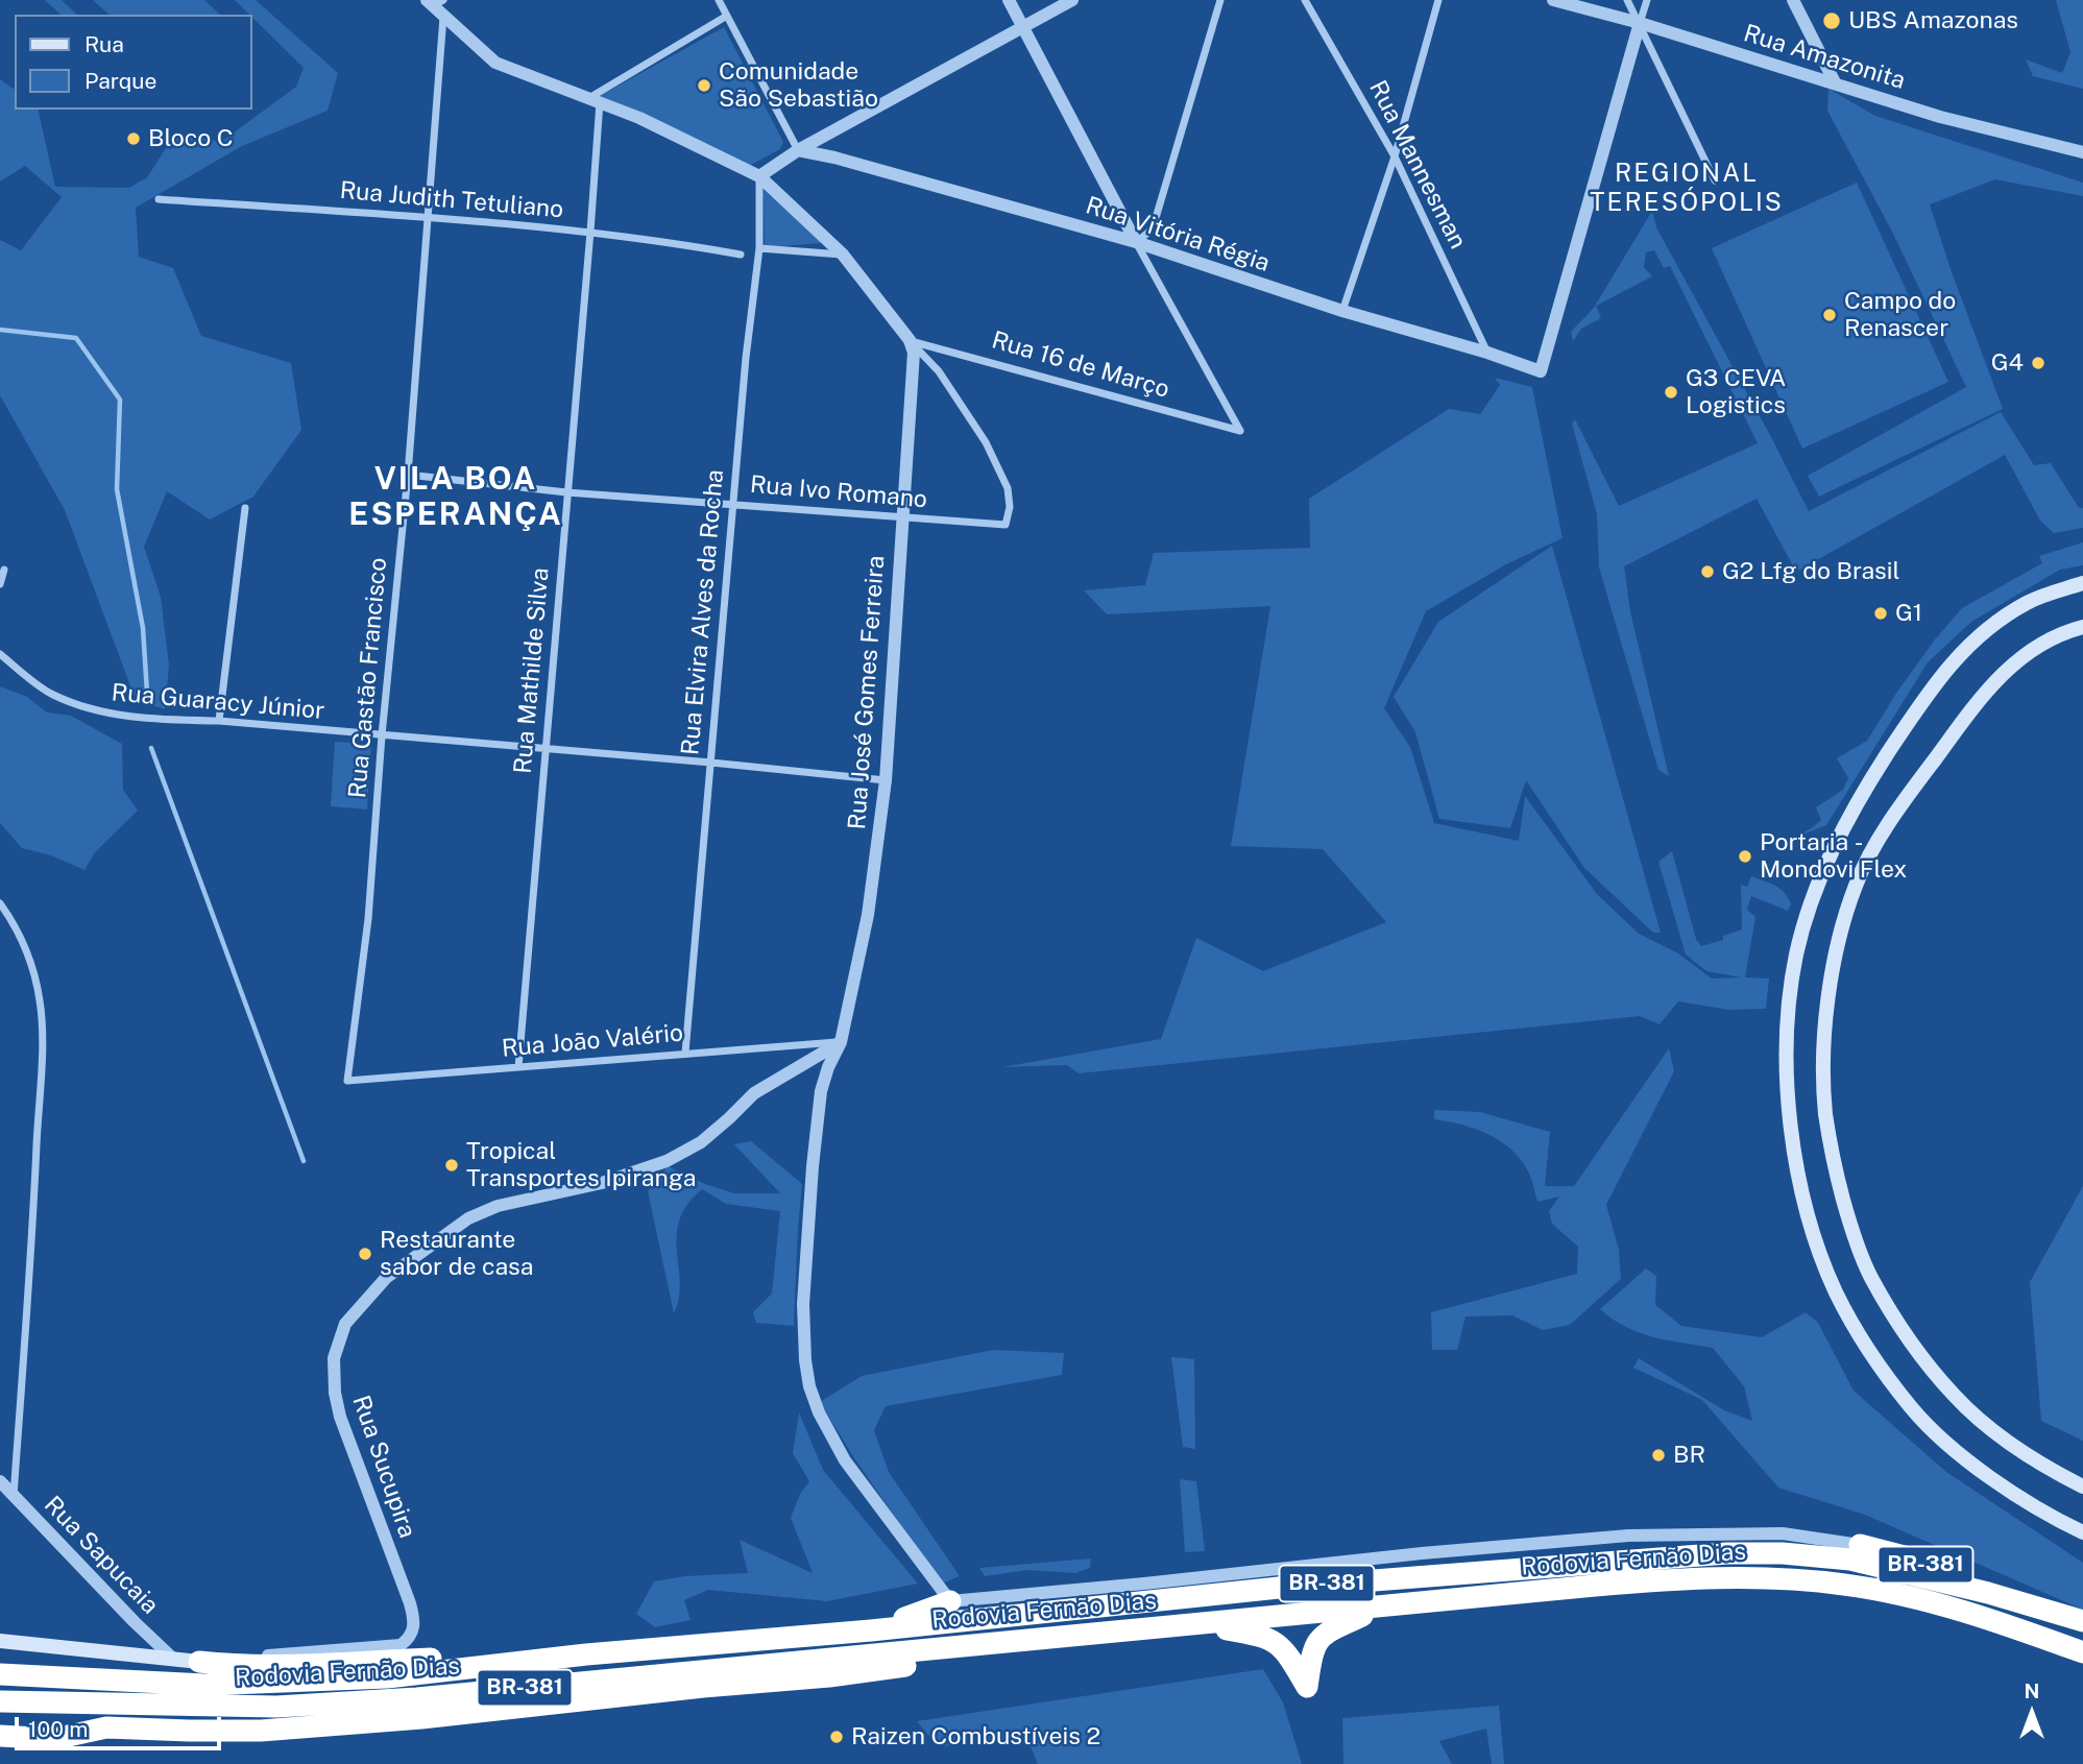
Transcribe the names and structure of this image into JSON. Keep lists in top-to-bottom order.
{
  "streets": {
    "highway": ["Rodovia Fernão Dias", "BR-381"],
    "street": [
      "Rua Amazonita",
      "Rua Mannesman",
      "Rua Judith Tetuliano",
      "Rua Vitória Régia",
      "Rua 16 de Março",
      "Rua Ivo Romano",
      "Rua Elvira Alves da Rocha",
      "Rua Mathilde Silva",
      "Rua Gastão Francisco",
      "Rua José Gomes Ferreira",
      "Rua Guaracy Júnior",
      "Rua João Valério",
      "Rua Sucupira",
      "Rua Sapucaia"
    ]
  },
  "crossings": [
    ["Rua Amazonita", "Rua Vitória Régia"],
    ["Rua Mannesman", "Rua Vitória Régia"],
    ["Rua Judith Tetuliano", "Rua Mathilde Silva"],
    ["Rua Judith Tetuliano", "Rua Gastão Francisco"],
    ["Rua Vitória Régia", "Rua 16 de Março"],
    ["Rua 16 de Março", "Rua Ivo Romano"],
    ["Rua 16 de Março", "Rua José Gomes Ferreira"],
    ["Rua Ivo Romano", "Rua Elvira Alves da Rocha"],
    ["Rua Ivo Romano", "Rua Mathilde Silva"],
    ["Rua Ivo Romano", "Rua Gastão Francisco"],
    ["Rua Ivo Romano", "Rua José Gomes Ferreira"],
    ["Rua Elvira Alves da Rocha", "Rua Guaracy Júnior"],
    ["Rua Elvira Alves da Rocha", "Rua João Valério"],
    ["Rua Mathilde Silva", "Rua Guaracy Júnior"],
    ["Rua Mathilde Silva", "Rua João Valério"],
    ["Rua Gastão Francisco", "Rua Guaracy Júnior"],
    ["Rua Gastão Francisco", "Rua João Valério"],
    ["Rua José Gomes Ferreira", "Rua Guaracy Júnior"],
    ["Rua José Gomes Ferreira", "Rua João Valério"],
    ["Rua José Gomes Ferreira", "Rua Sucupira"],
    ["Rua José Gomes Ferreira", "Rodovia Fernão Dias"],
    ["Rua João Valério", "Rua Sucupira"],
    ["Rua Sucupira", "BR-381"],
    ["Rua Sapucaia", "BR-381"],
    ["Rodovia Fernão Dias", "BR-381"]
  ],
  "districts": ["REGIONAL TERESÓPOLIS", "VILA BOA ESPERANÇA"],
  "places": [
    "UBS Amazonas",
    "Comunidade São Sebastião",
    "Bloco C",
    "Campo do Renascer",
    "G4",
    "G3 CEVA Logistics",
    "G2 Lfg do Brasil",
    "G1",
    "Portaria - Mondovi Flex",
    "Tropical Transportes Ipiranga",
    "Restaurante sabor de casa",
    "BR",
    "Raizen Combustíveis 2"
  ],
  "legend": ["Rua", "Parque"],
  "scale_bar": "100 m",
  "north": "top"
}
